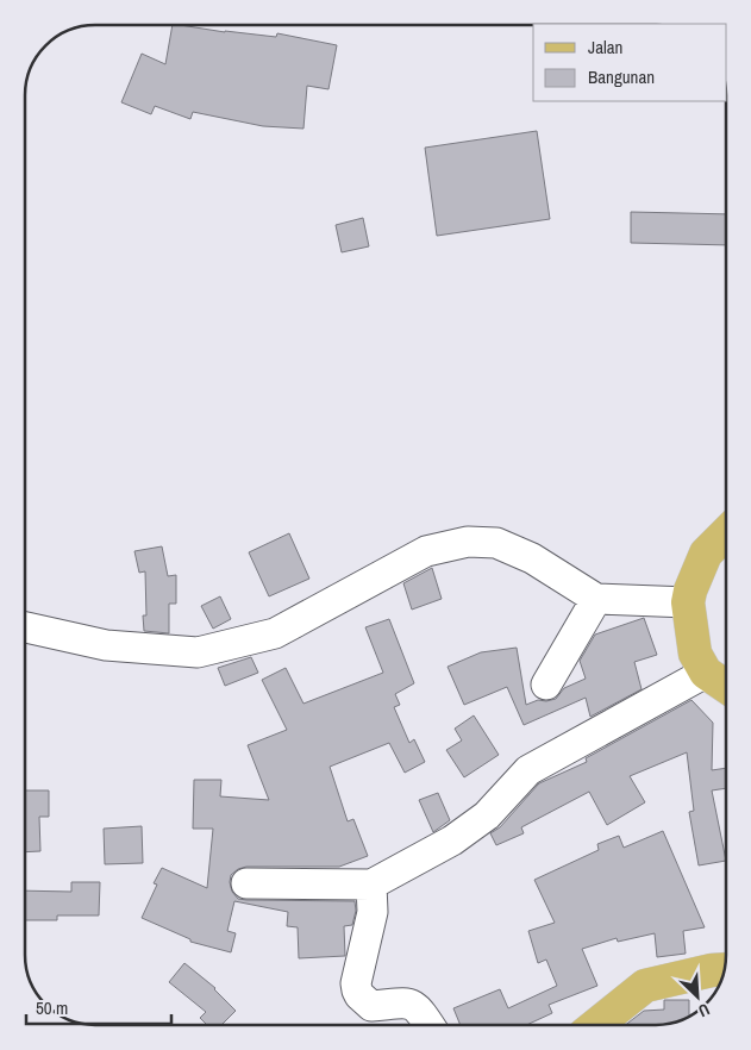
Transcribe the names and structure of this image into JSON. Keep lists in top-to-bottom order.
{
  "legend": ["Jalan", "Bangunan"],
  "scale_bar": "50 m",
  "north": "bottom right"
}
